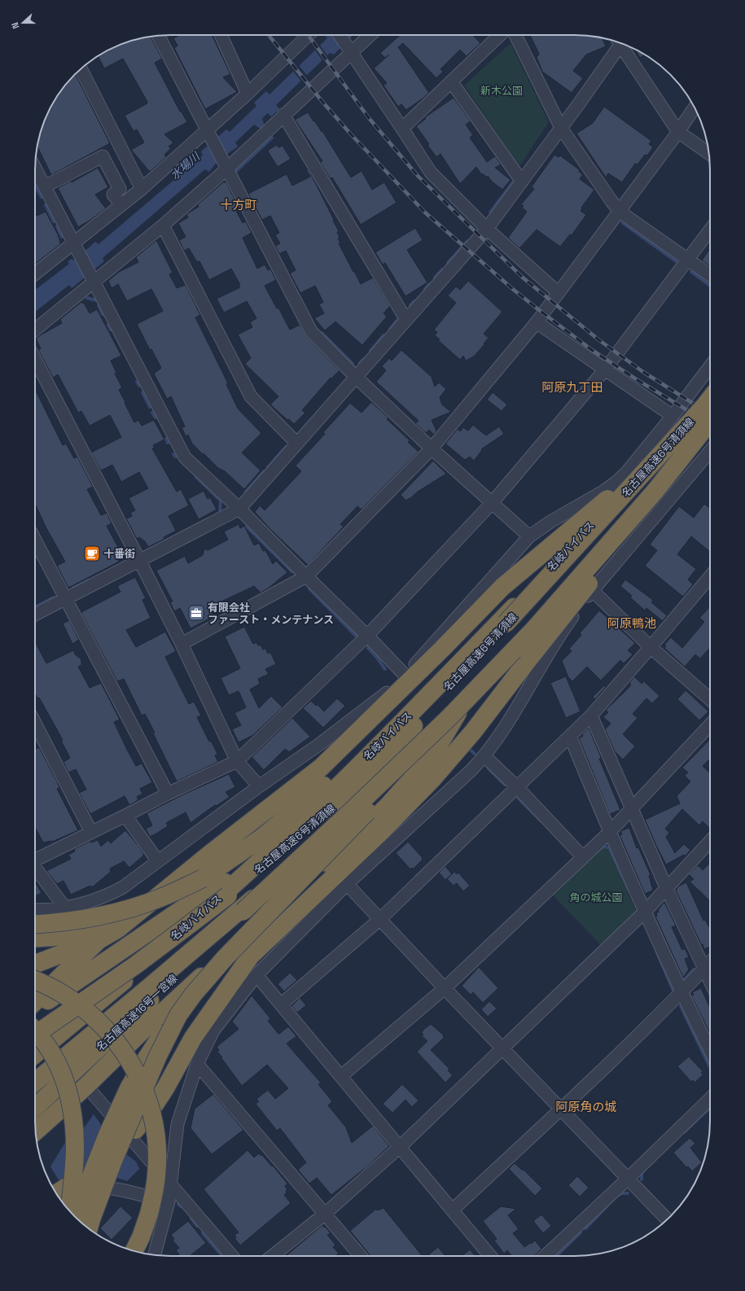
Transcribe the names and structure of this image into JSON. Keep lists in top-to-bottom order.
{
  "streets": {
    "highway": ["名古屋高速6号清須線", "名岐バイパス", "名古屋高速16号一宮線"]
  },
  "crossings": [
    ["名古屋高速6号清須線", "名古屋高速16号一宮線"]
  ],
  "districts": [
    "十方町",
    "阿原九丁田",
    "阿原鴨池",
    "阿原角の城"
  ],
  "water": ["水場川"],
  "parks": ["新木公園", "角の城公園"],
  "places": {
    "cafe": ["十番街"],
    "office": ["有限会社 ファースト・メンテナンス"]
  },
  "north": "left"
}
